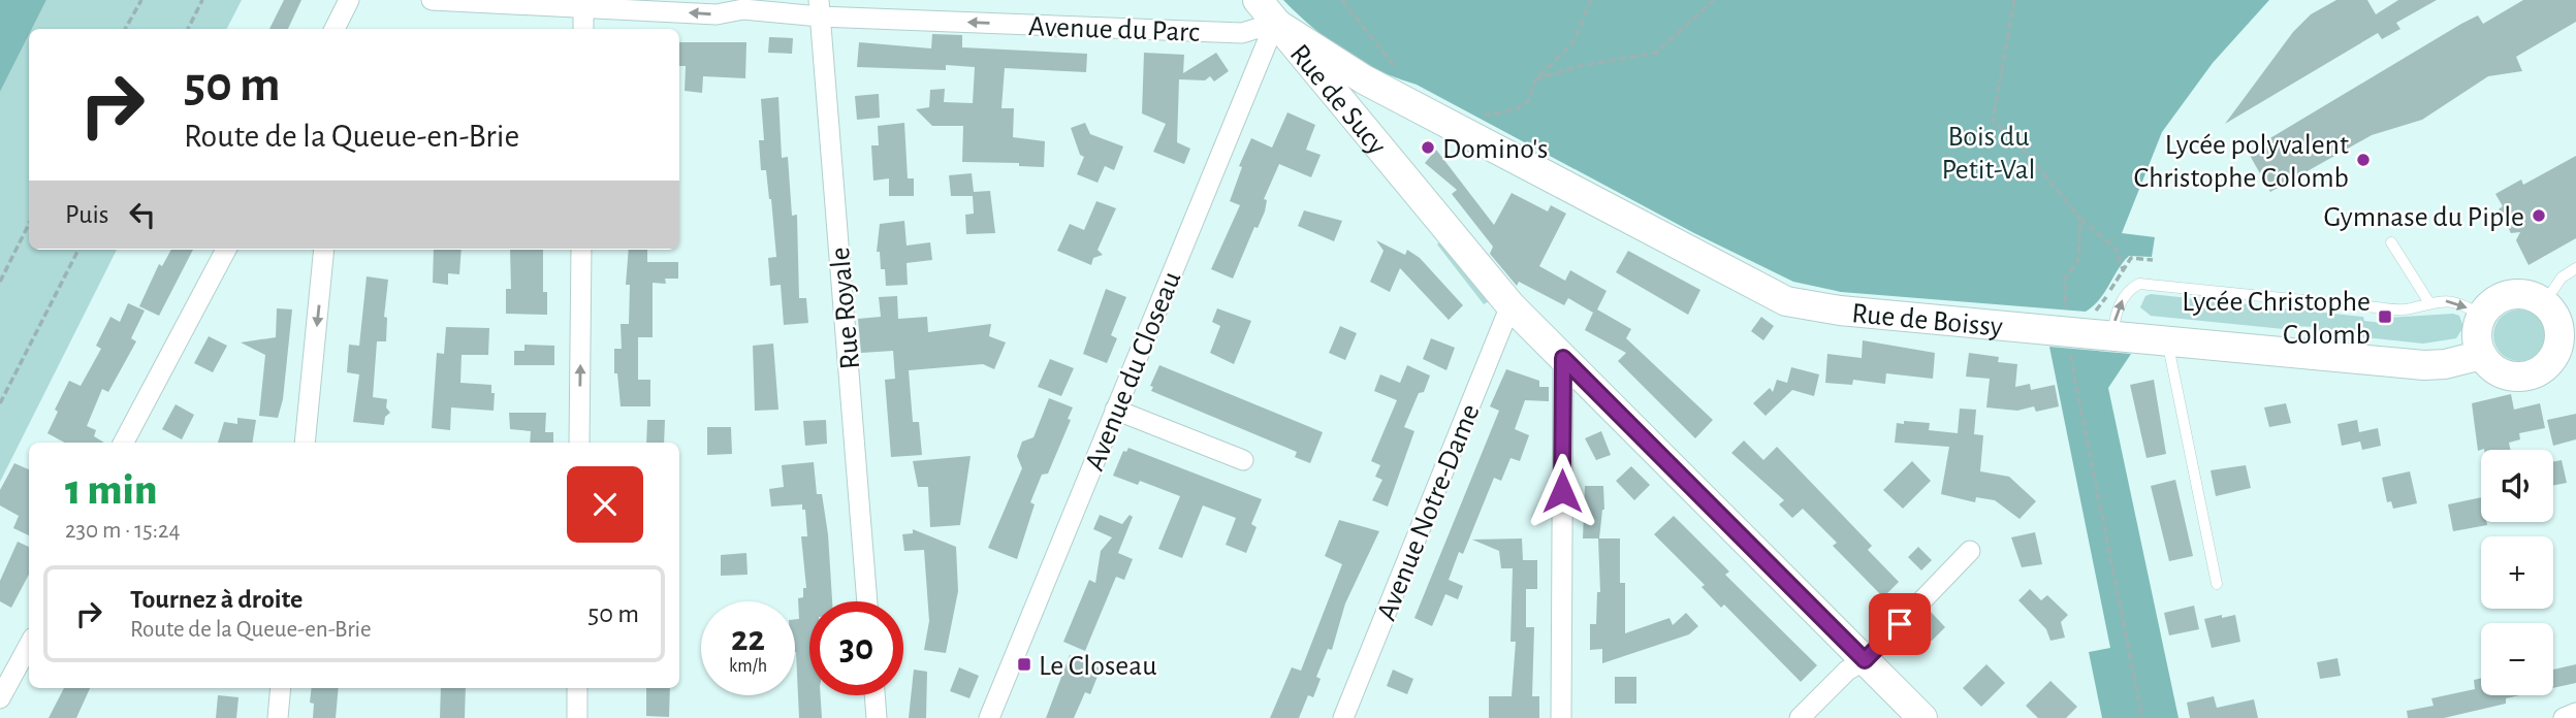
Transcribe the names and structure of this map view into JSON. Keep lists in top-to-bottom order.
{
  "streets": {
    "street": [
      "Avenue du Parc",
      "Rue de Sucy",
      "Rue Royale",
      "Rue de Boissy",
      "Avenue du Closeau",
      "Avenue Notre-Dame"
    ]
  },
  "crossings": [
    ["Avenue du Parc", "Rue de Sucy"],
    ["Avenue du Parc", "Rue Royale"],
    ["Avenue du Parc", "Rue de Boissy"],
    ["Avenue du Parc", "Avenue du Closeau"],
    ["Rue de Sucy", "Rue de Boissy"],
    ["Rue de Sucy", "Avenue du Closeau"],
    ["Rue de Boissy", "Avenue du Closeau"]
  ],
  "one_way": ["Avenue du Parc"],
  "parks": ["Bois du Petit-Val"],
  "places": {
    "other": ["Domino's", "Lycée polyvalent Christophe Colomb", "Gymnase du Piple"],
    "transit": ["Lycée Christophe Colomb", "Le Closeau"]
  },
  "page": {
    "turn": ["50 m", "Route de la Queue-en-Brie"],
    "then": "Puis",
    "heading": ["1 min", "230 m · 15:24"],
    "map_buttons": ["+", "−"],
    "list": [
      {
        "name": "Tournez à droite",
        "note": "Route de la Queue-en-Brie",
        "value": "50 m"
      }
    ],
    "speed": "22 km/h",
    "limit": "30"
  }
}
